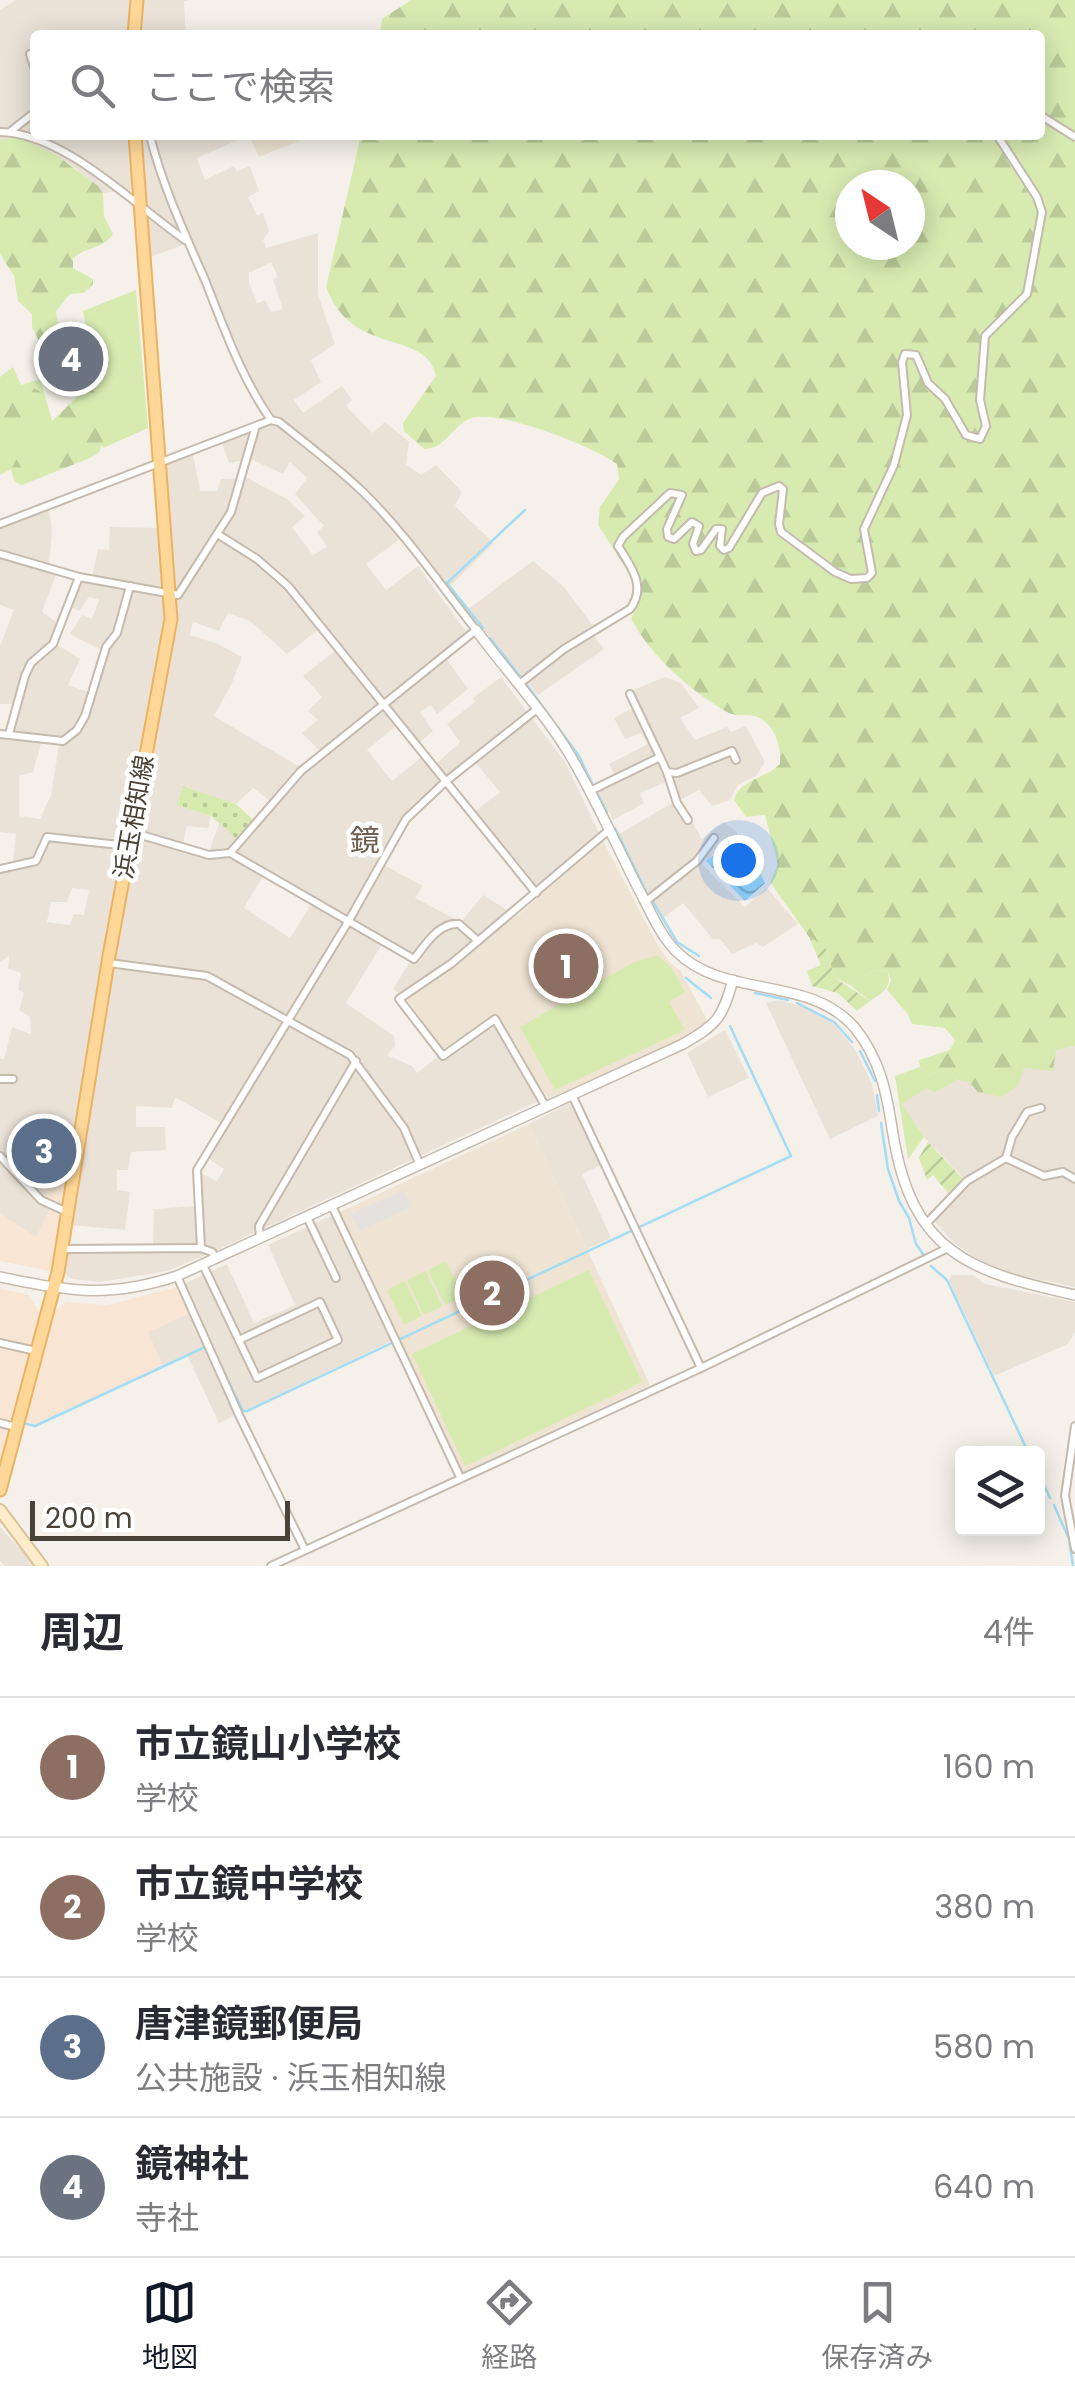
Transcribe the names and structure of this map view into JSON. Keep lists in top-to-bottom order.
{
  "streets": {
    "main road": ["浜玉相知線"]
  },
  "districts": ["鏡"],
  "scale_bar": "200 m",
  "north": "top left",
  "page": {
    "search": "ここで検索",
    "pins": [
      "4",
      "1",
      "3",
      "2"
    ],
    "scale": "200 m",
    "heading": ["周辺", "4件"],
    "list": [
      {
        "mark": "1",
        "name": "市立鏡山小学校",
        "note": "学校",
        "value": "160 m"
      },
      {
        "mark": "2",
        "name": "市立鏡中学校",
        "note": "学校",
        "value": "380 m"
      },
      {
        "mark": "3",
        "name": "唐津鏡郵便局",
        "note": "公共施設 · 浜玉相知線",
        "value": "580 m"
      },
      {
        "mark": "4",
        "name": "鏡神社",
        "note": "寺社",
        "value": "640 m"
      }
    ],
    "nav": ["地図", "経路", "保存済み"]
  }
}
